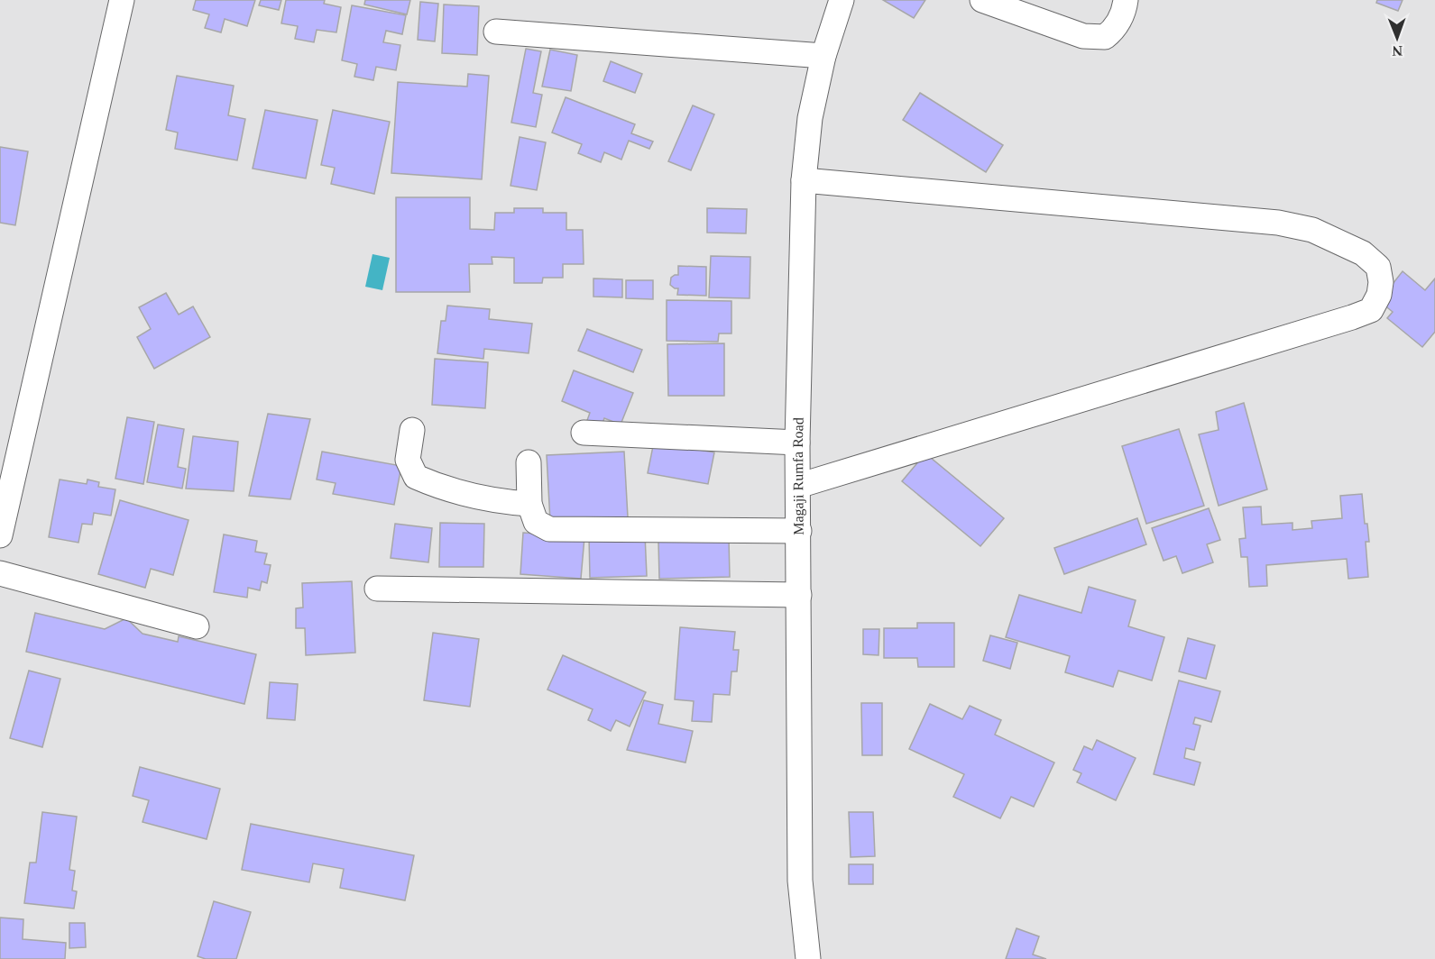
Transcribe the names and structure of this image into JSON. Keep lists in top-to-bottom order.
{
  "streets": {
    "street": ["Magaji Rumfa Road"]
  },
  "north": "bottom"
}
